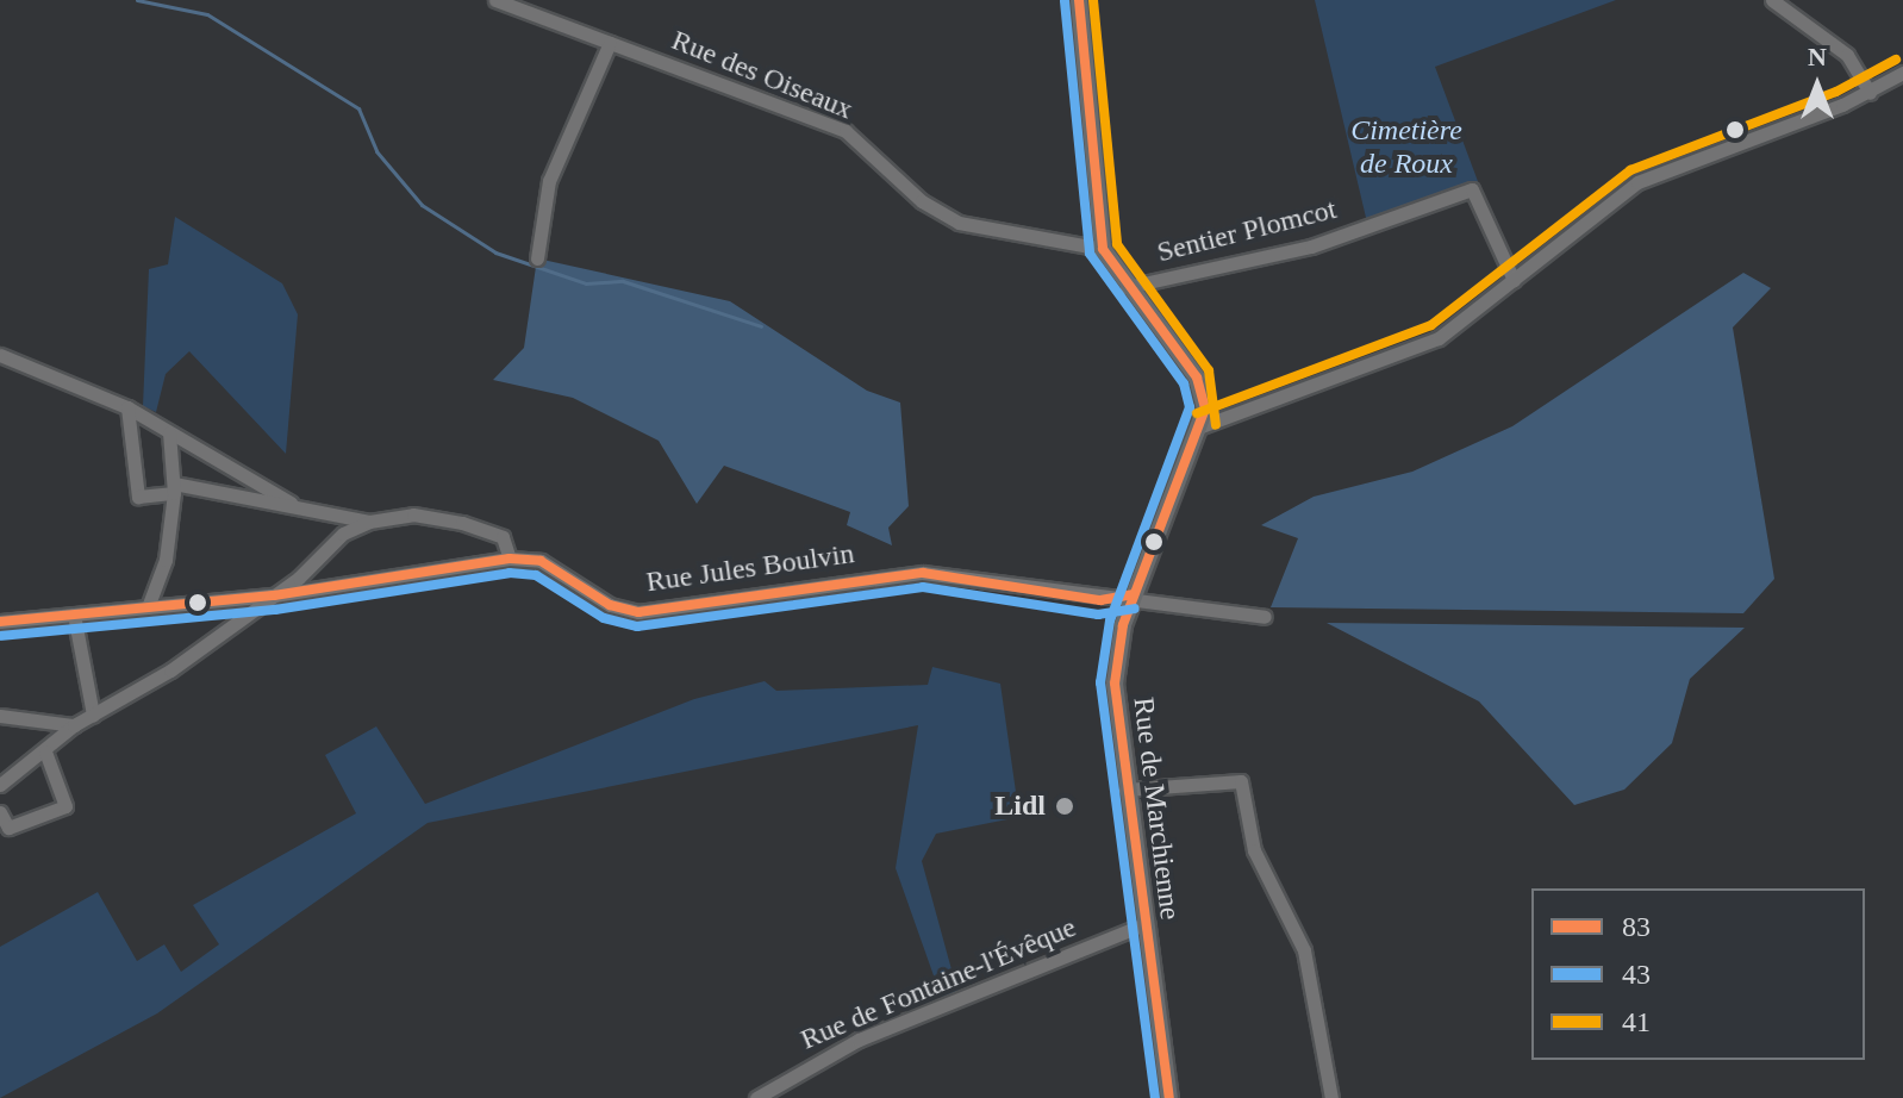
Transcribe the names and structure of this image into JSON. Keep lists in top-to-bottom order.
{
  "streets": {
    "main road": ["Rue de Marchienne"],
    "street": [
      "Rue des Oiseaux",
      "Sentier Plomcot",
      "Rue Jules Boulvin",
      "Rue de Fontaine-l'Évêque"
    ]
  },
  "crossings": [
    ["Rue Jules Boulvin", "Rue de Marchienne"],
    ["Rue de Marchienne", "Rue de Fontaine-l'Évêque"]
  ],
  "parks": ["Cimetière de Roux"],
  "places": ["Lidl"],
  "lines": ["transit line 83", "transit line 41", "transit line 43"],
  "legend": ["83", "43", "41"],
  "north": "top"
}
